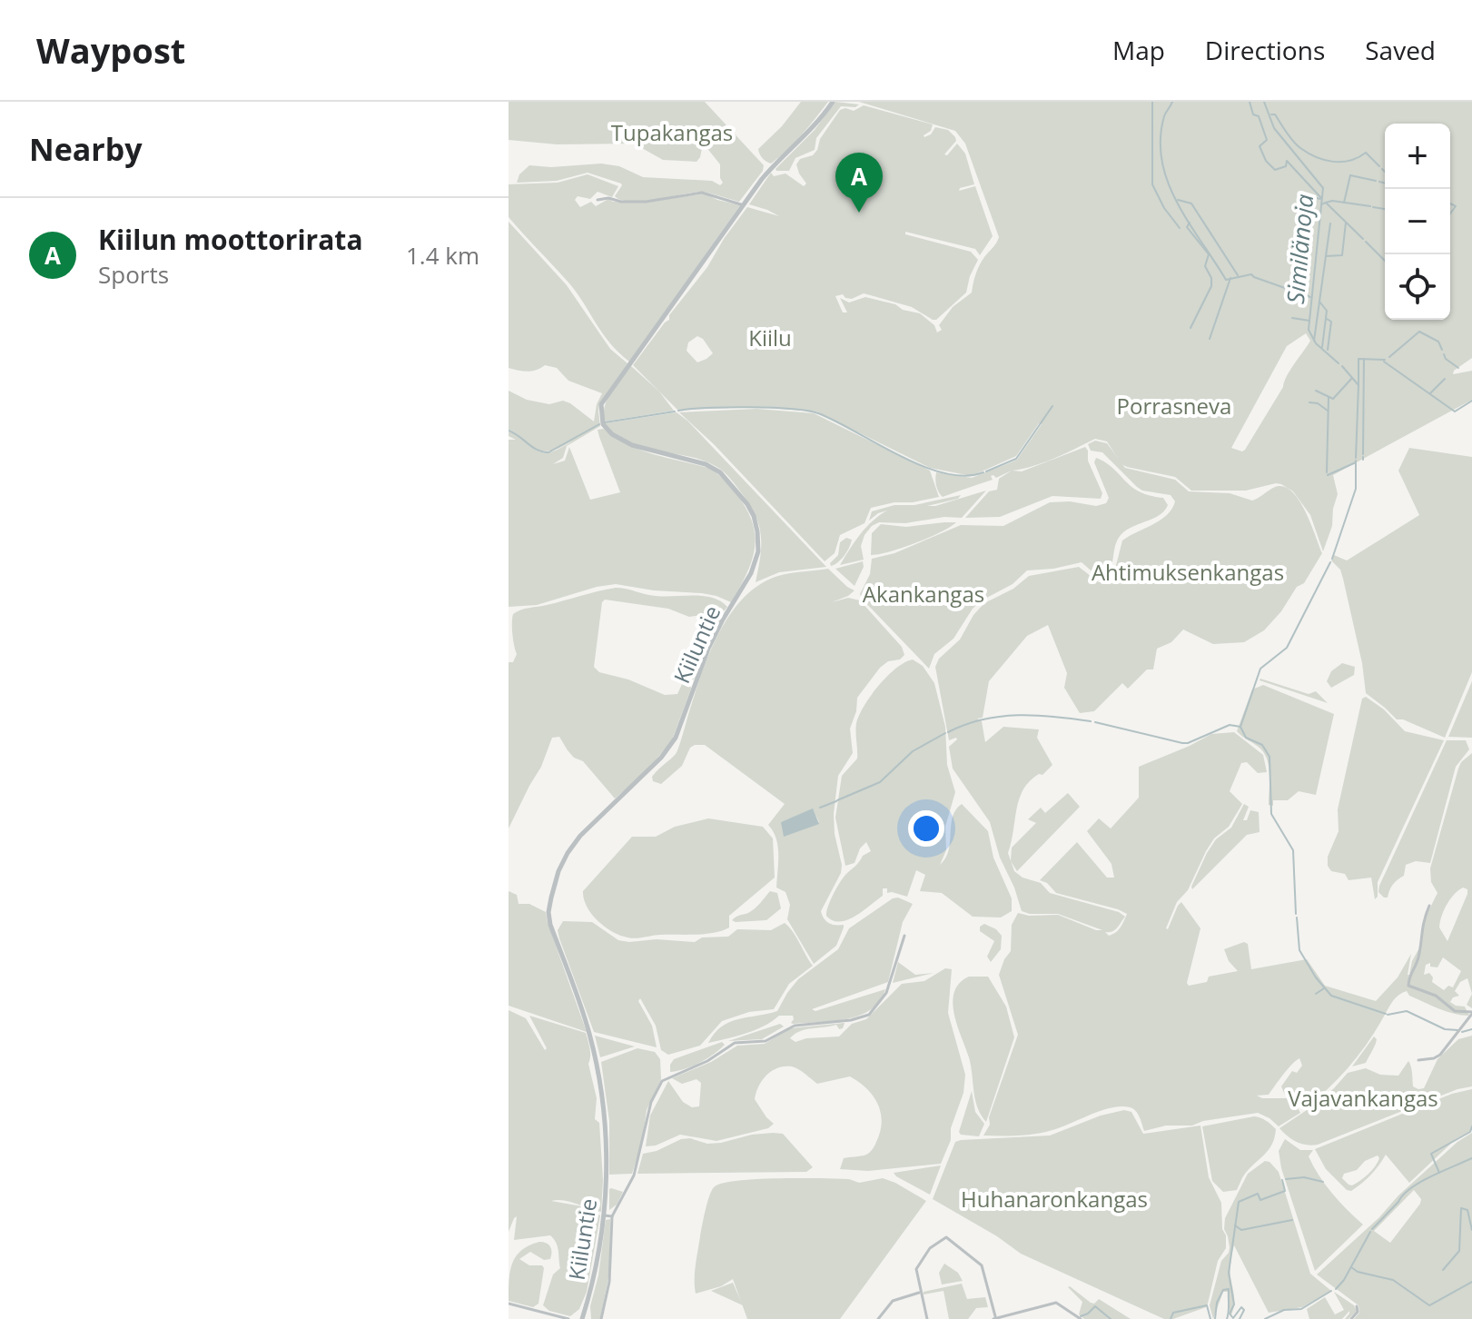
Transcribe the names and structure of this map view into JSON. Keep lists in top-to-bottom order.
{
  "streets": {
    "street": ["Kiiluntie"]
  },
  "water": ["Similänoja"],
  "parks": [
    "Tupakangas",
    "Kiilu",
    "Porrasneva",
    "Ahtimuksenkangas",
    "Akankangas",
    "Vajavankangas",
    "Huhanaronkangas"
  ],
  "page": {
    "header": "Waypost",
    "nav": ["Map", "Directions", "Saved"],
    "heading": "Nearby",
    "map_buttons": ["+", "−"],
    "pins": "A",
    "list": [
      {
        "mark": "A",
        "name": "Kiilun moottorirata",
        "note": "Sports",
        "value": "1.4 km"
      }
    ]
  }
}
